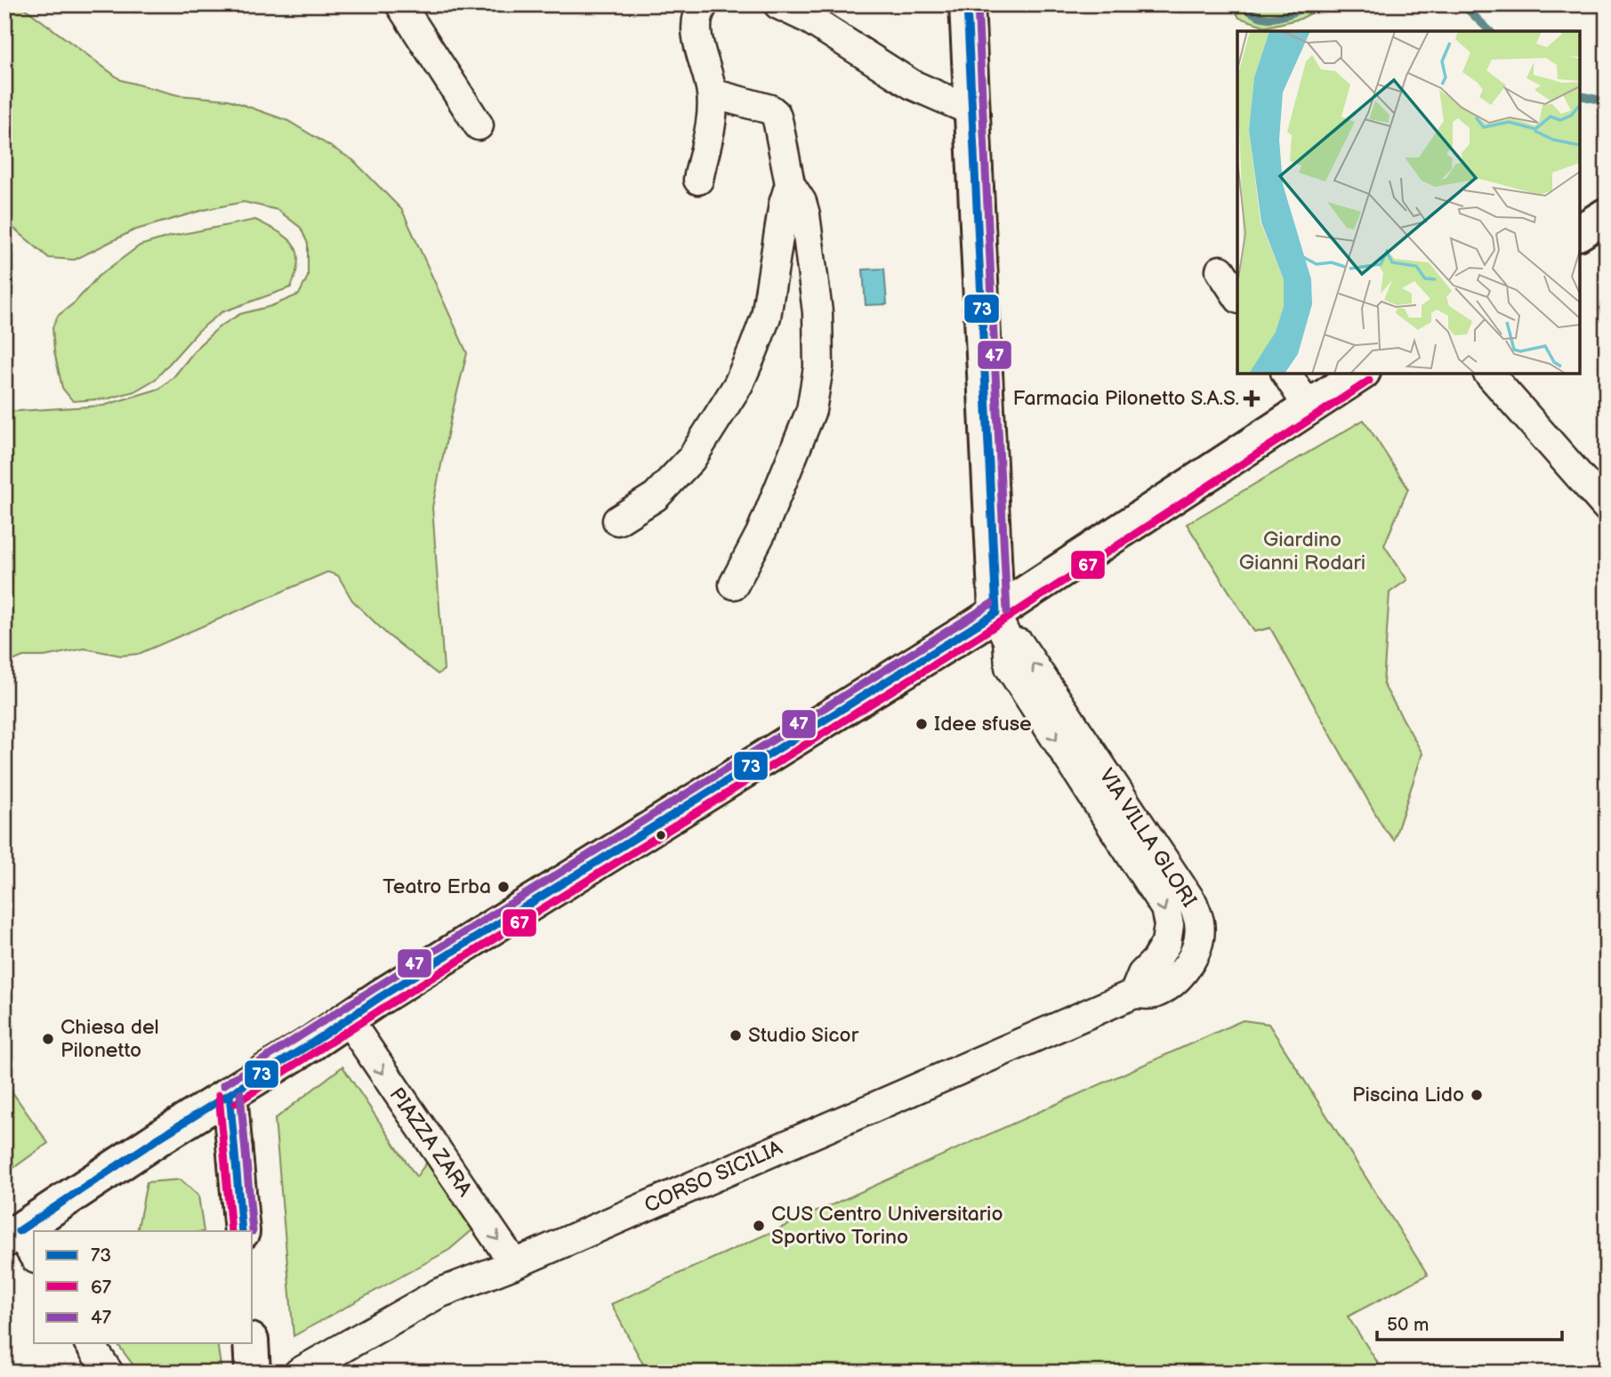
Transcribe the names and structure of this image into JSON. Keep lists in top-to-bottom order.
{
  "streets": {
    "street": ["VIA VILLA GLORI", "PIAZZA ZARA", "CORSO SICILIA"]
  },
  "crossings": [
    ["VIA VILLA GLORI", "CORSO SICILIA"],
    ["PIAZZA ZARA", "CORSO SICILIA"]
  ],
  "one_way": ["PIAZZA ZARA"],
  "parks": ["Giardino Gianni Rodari"],
  "places": {
    "health": ["Farmacia Pilonetto S.A.S."],
    "other": [
      "Idee sfuse",
      "Teatro Erba",
      "Studio Sicor",
      "Chiesa del Pilonetto",
      "Piscina Lido",
      "CUS Centro Universitario Sportivo Torino"
    ]
  },
  "lines": ["transit line 73", "transit line 47", "transit line 67"],
  "legend": ["73", "67", "47"],
  "scale_bar": "50 m"
}
